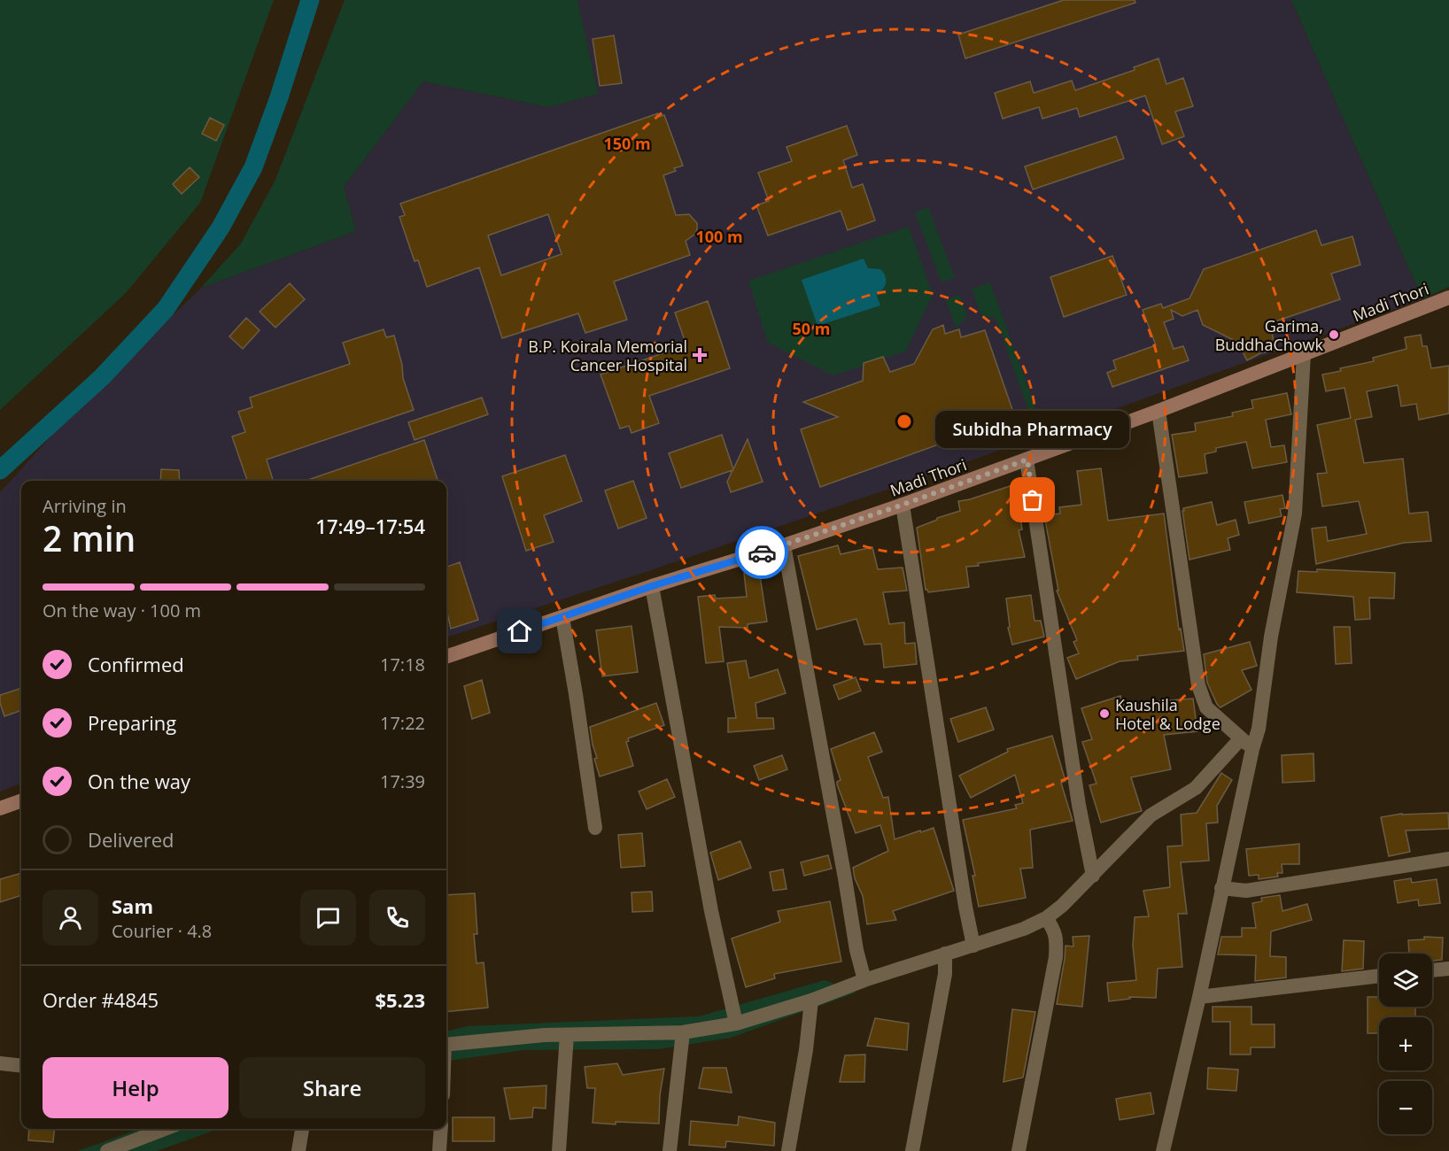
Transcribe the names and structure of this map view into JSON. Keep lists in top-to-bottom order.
{
  "streets": {
    "main road": ["Madi Thori"]
  },
  "places": {
    "other": ["Garima, BuddhaChowk", "Subidha Pharmacy", "Kaushila Hotel & Lodge"],
    "health": ["B.P. Koirala Memorial Cancer Hospital"]
  },
  "page": {
    "bubble": "Subidha Pharmacy",
    "heading": ["2 min", "Arriving in", "17:49–17:54"],
    "panel": [
      "Sam",
      "Courier · 4.8",
      "Order #4845",
      "$5.23"
    ],
    "bar": "On the way · 100 m",
    "list": [
      ["Confirmed", "17:18"],
      ["Preparing", "17:22"],
      ["On the way", "17:39"],
      "Delivered"
    ],
    "map_buttons": ["+", "−"],
    "buttons": ["Help", "Share"]
  },
  "rings": ["150 m", "100 m", "50 m"]
}
